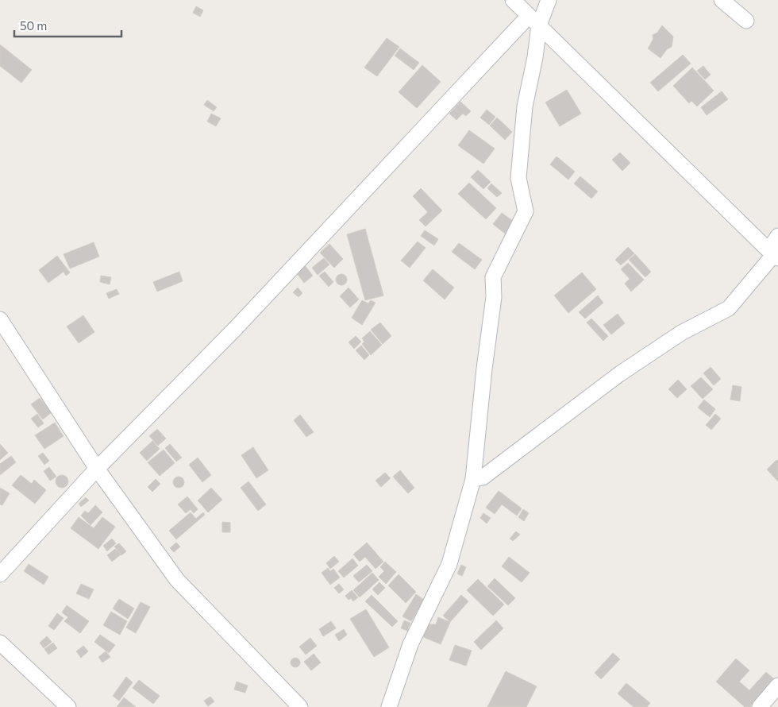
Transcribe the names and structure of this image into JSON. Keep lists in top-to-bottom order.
{
  "scale_bar": "50 m"
}
